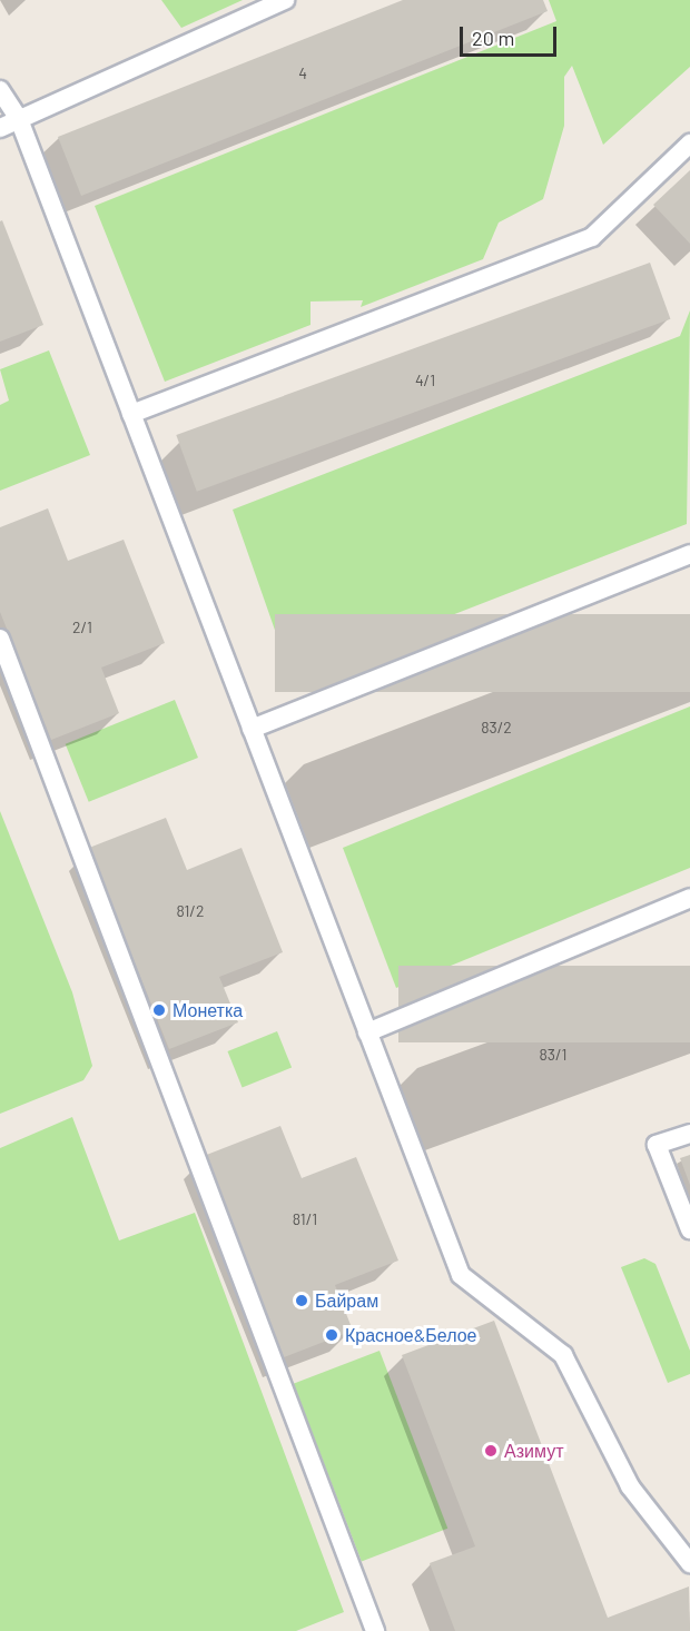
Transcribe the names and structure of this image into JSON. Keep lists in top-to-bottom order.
{
  "places": [
    "Монетка",
    "Байрам",
    "Красное&Белое",
    "Азимут"
  ],
  "house_numbers": [
    "4",
    "4/1",
    "2/1",
    "83/2",
    "81/2",
    "83/1",
    "81/1"
  ],
  "scale_bar": "20 m"
}
